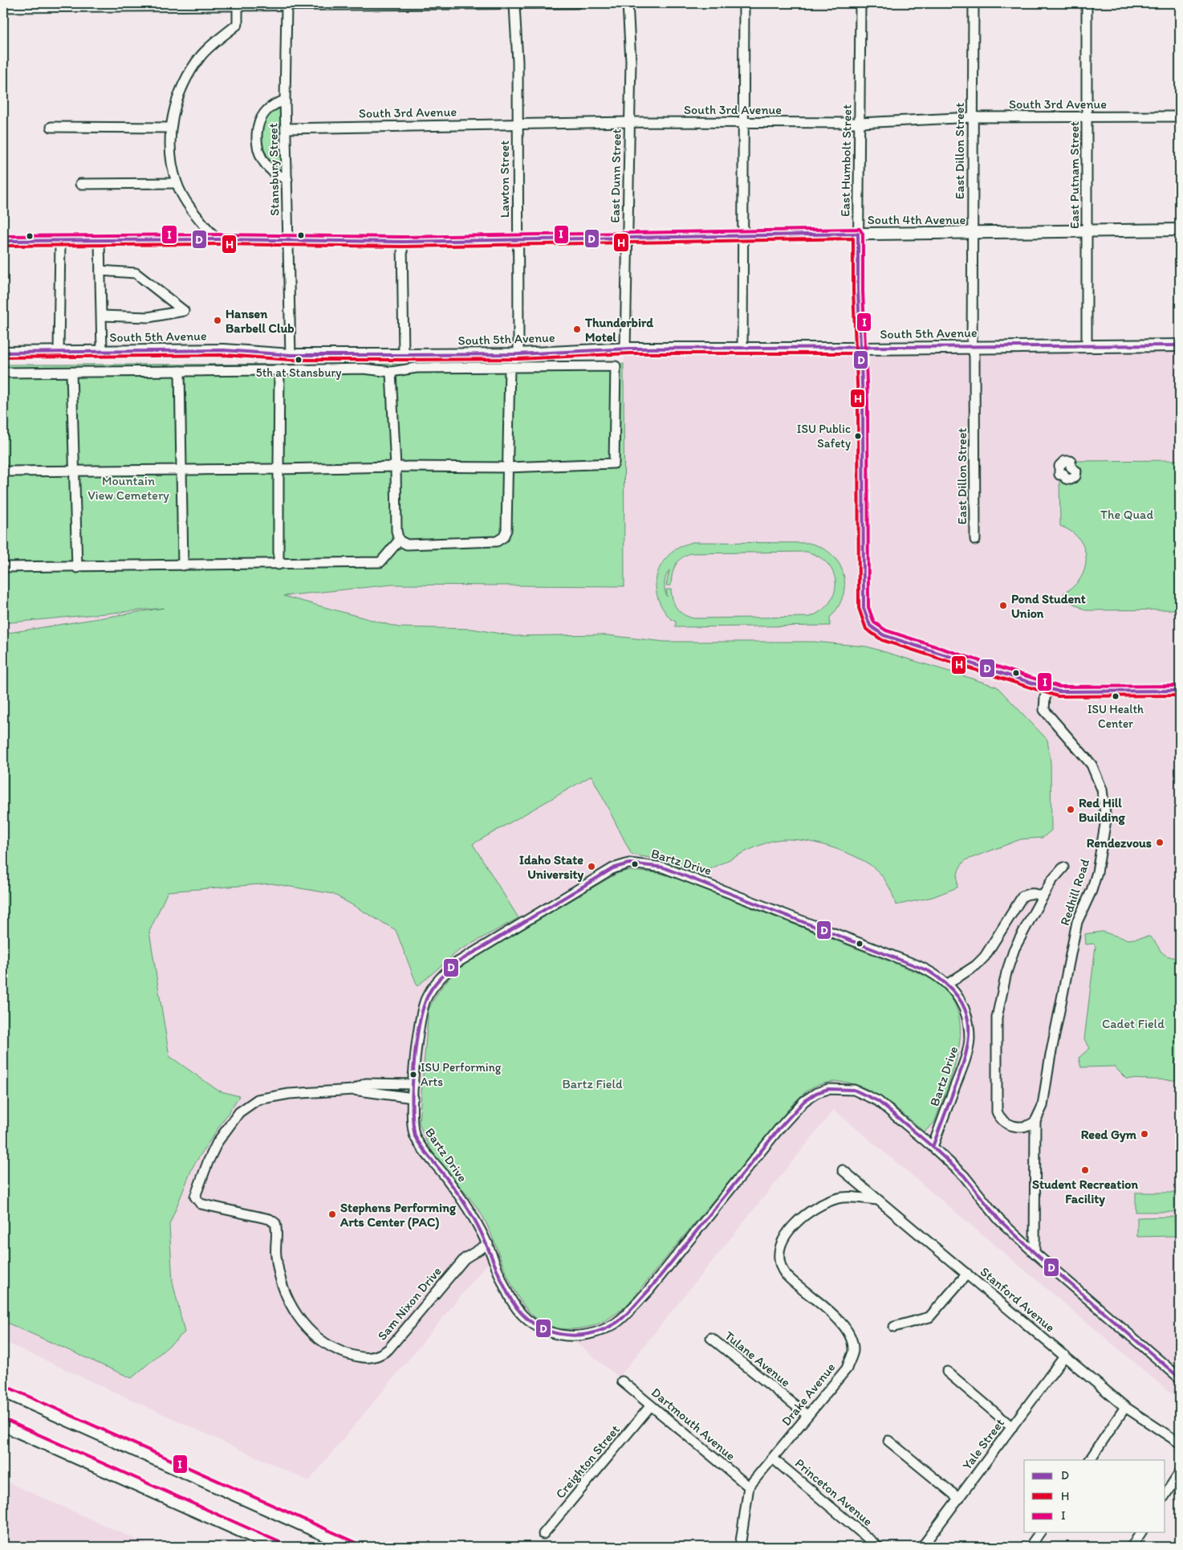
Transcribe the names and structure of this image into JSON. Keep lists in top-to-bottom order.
{
  "streets": {
    "main road": ["South 4th Avenue", "South 5th Avenue"],
    "street": [
      "South 3rd Avenue",
      "East Dillon Street",
      "East Humbolt Street",
      "Stansbury Street",
      "East Putnam Street",
      "East Dunn Street",
      "Lawton Street",
      "Bartz Drive",
      "Redhill Road",
      "Stanford Avenue",
      "Sam Nixon Drive",
      "Tulane Avenue",
      "Drake Avenue",
      "Dartmouth Avenue",
      "Yale Street",
      "Creighton Street",
      "Princeton Avenue"
    ]
  },
  "crossings": [
    ["South 3rd Avenue", "East Dillon Street"],
    ["South 3rd Avenue", "East Humbolt Street"],
    ["South 3rd Avenue", "Stansbury Street"],
    ["South 3rd Avenue", "East Putnam Street"],
    ["South 3rd Avenue", "East Dunn Street"],
    ["South 3rd Avenue", "Lawton Street"],
    ["East Dillon Street", "South 4th Avenue"],
    ["East Dillon Street", "South 5th Avenue"],
    ["East Humbolt Street", "South 4th Avenue"],
    ["East Humbolt Street", "South 5th Avenue"],
    ["East Humbolt Street", "Redhill Road"],
    ["Stansbury Street", "South 4th Avenue"],
    ["Stansbury Street", "South 5th Avenue"],
    ["East Putnam Street", "South 4th Avenue"],
    ["East Putnam Street", "South 5th Avenue"],
    ["East Dunn Street", "South 4th Avenue"],
    ["East Dunn Street", "South 5th Avenue"],
    ["Lawton Street", "South 4th Avenue"],
    ["Lawton Street", "South 5th Avenue"],
    ["Bartz Drive", "Redhill Road"],
    ["Bartz Drive", "Sam Nixon Drive"],
    ["Stanford Avenue", "Drake Avenue"],
    ["Stanford Avenue", "Yale Street"],
    ["Tulane Avenue", "Drake Avenue"],
    ["Drake Avenue", "Dartmouth Avenue"],
    ["Drake Avenue", "Princeton Avenue"],
    ["Dartmouth Avenue", "Creighton Street"]
  ],
  "parks": [
    "Mountain View Cemetery",
    "The Quad",
    "Cadet Field",
    "Bartz Field"
  ],
  "places": [
    "Hansen Barbell Club",
    "Thunderbird Motel",
    "5th at Stansbury",
    "ISU Public Safety",
    "Pond Student Union",
    "ISU Health Center",
    "Red Hill Building",
    "Rendezvous",
    "Idaho State University",
    "ISU Performing Arts",
    "Reed Gym",
    "Student Recreation Facility",
    "Stephens Performing Arts Center (PAC)"
  ],
  "lines": ["transit line I", "transit line D", "transit line H"],
  "legend": ["D", "H", "I"]
}
